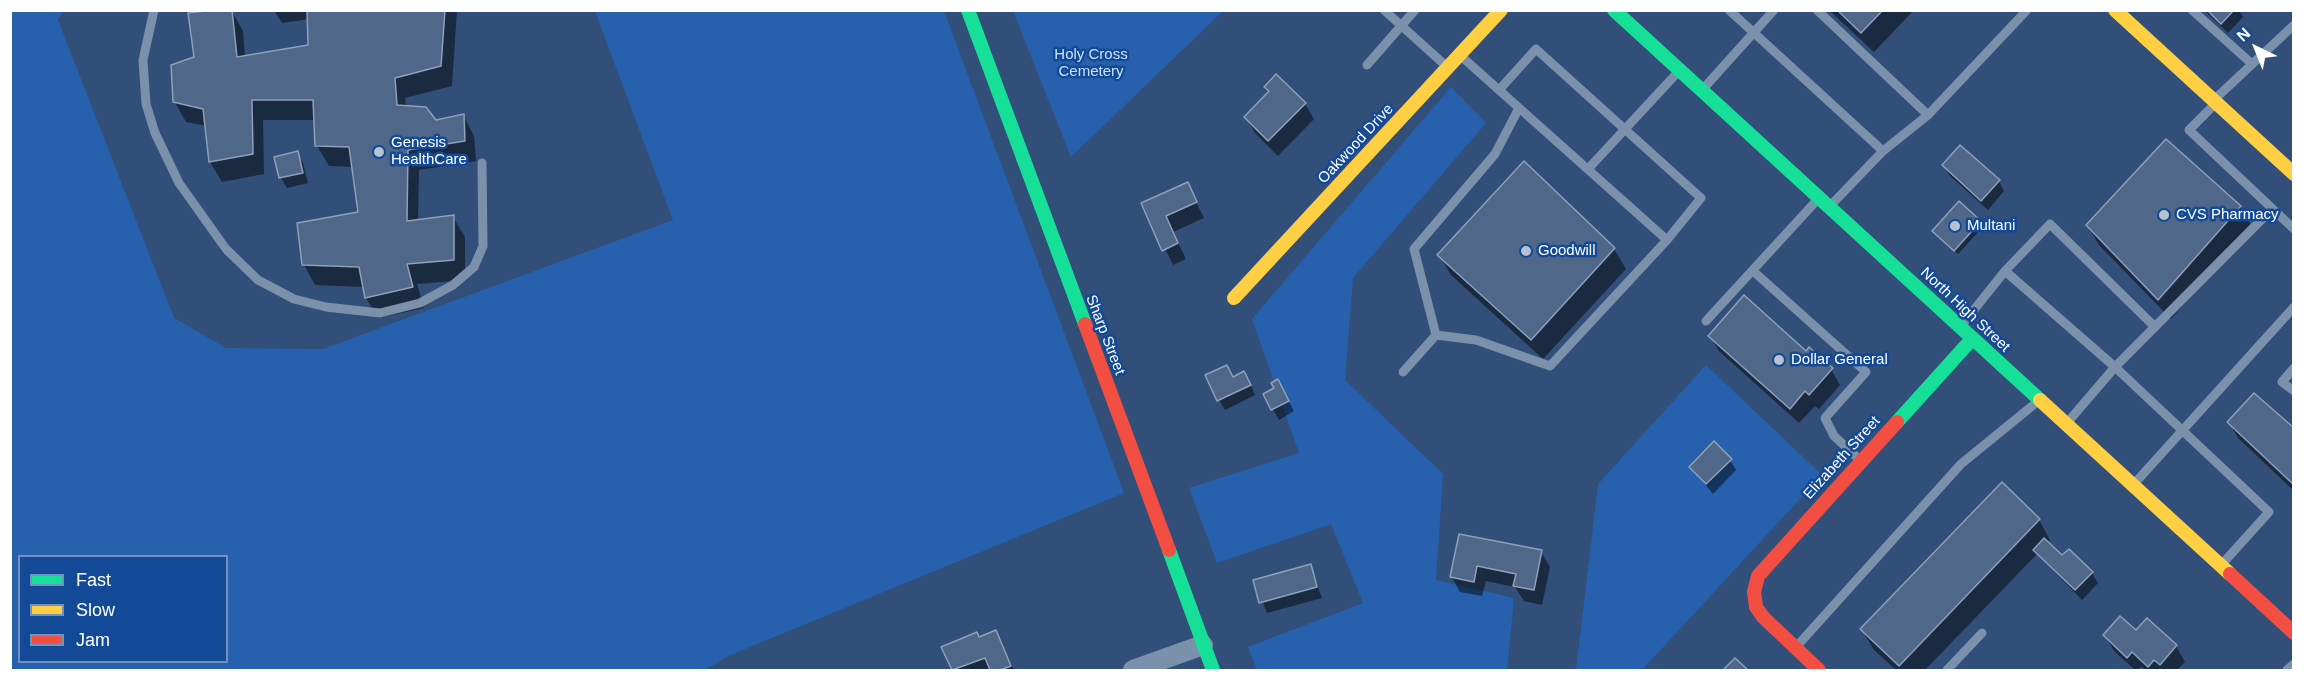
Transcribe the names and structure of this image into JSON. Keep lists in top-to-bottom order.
{
  "streets": {
    "street": [
      "Oakwood Drive",
      "North High Street",
      "Sharp Street",
      "Elizabeth Street"
    ]
  },
  "crossings": [
    ["North High Street", "Elizabeth Street"]
  ],
  "parks": ["Holy Cross Cemetery"],
  "places": [
    "Genesis HealthCare",
    "CVS Pharmacy",
    "Multani",
    "Goodwill",
    "Dollar General"
  ],
  "legend": ["Fast", "Slow", "Jam"],
  "north": "top left"
}
